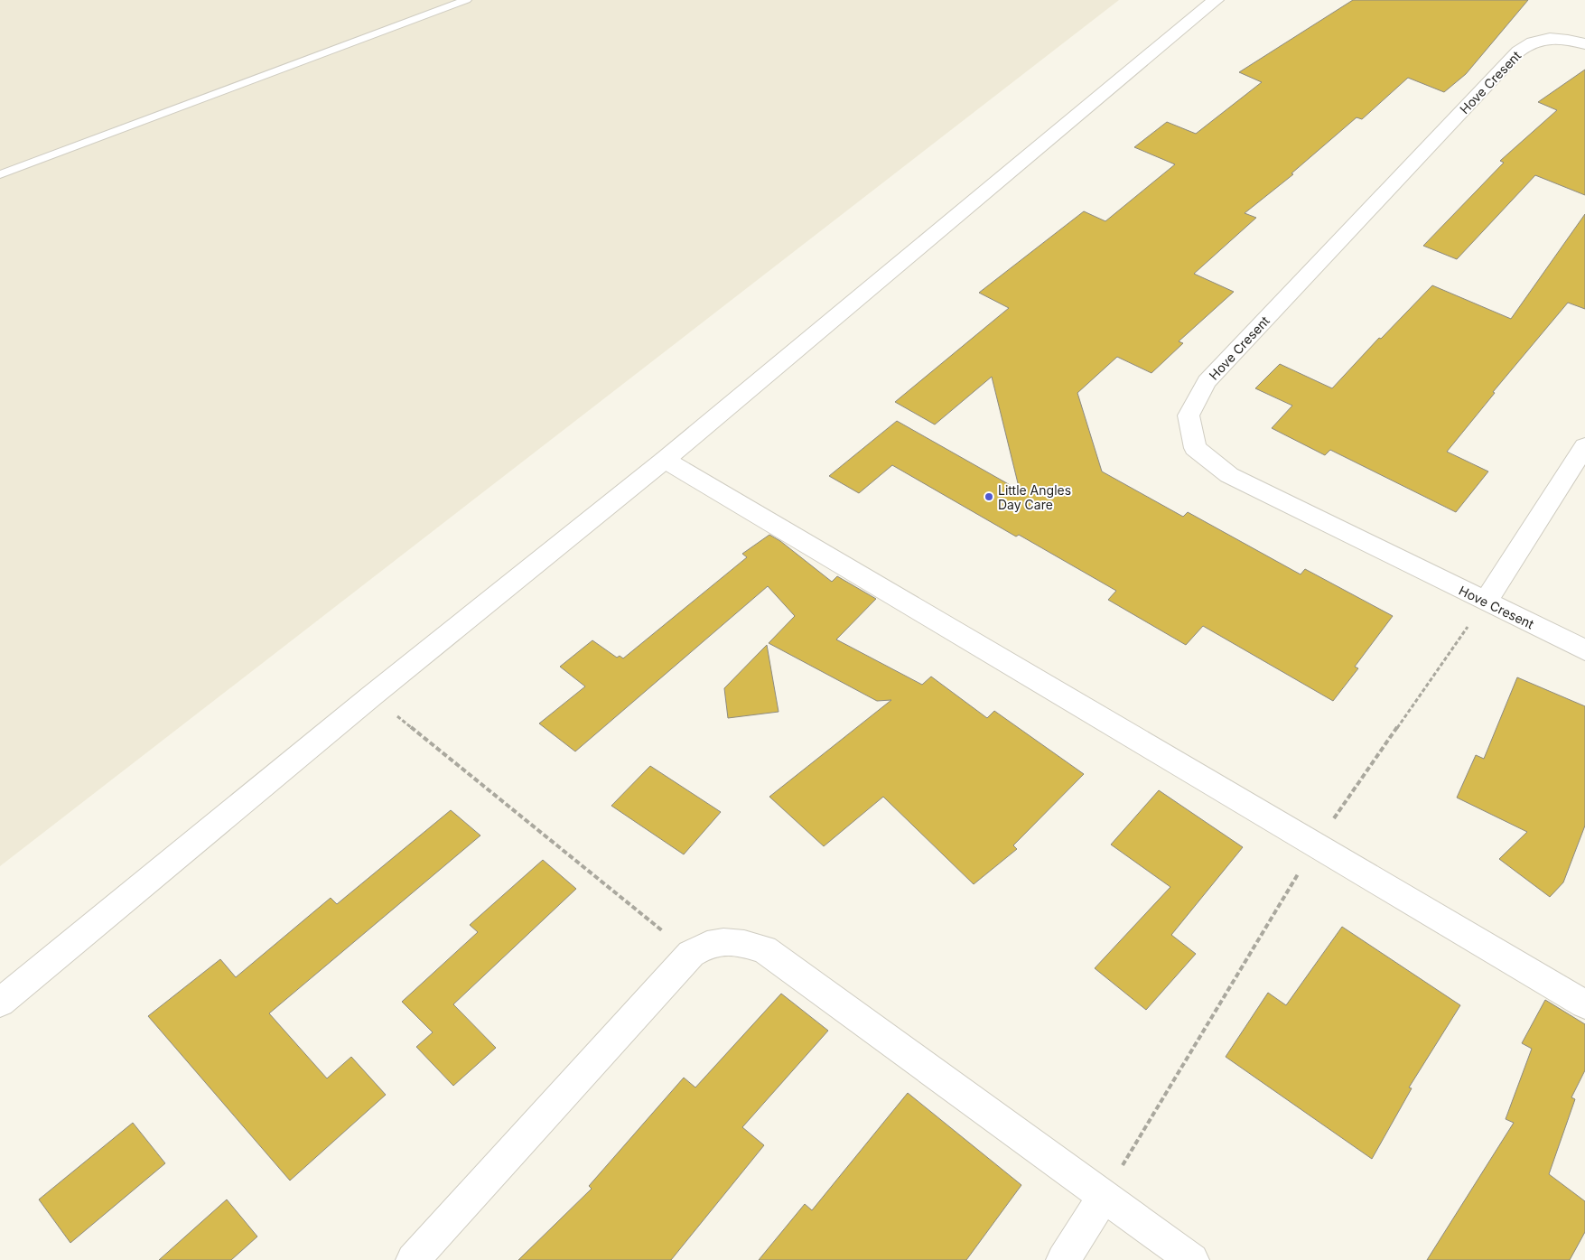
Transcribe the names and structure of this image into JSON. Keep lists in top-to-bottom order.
{
  "streets": {
    "street": ["Hove Cresent"]
  },
  "places": ["Little Angles Day Care"]
}
